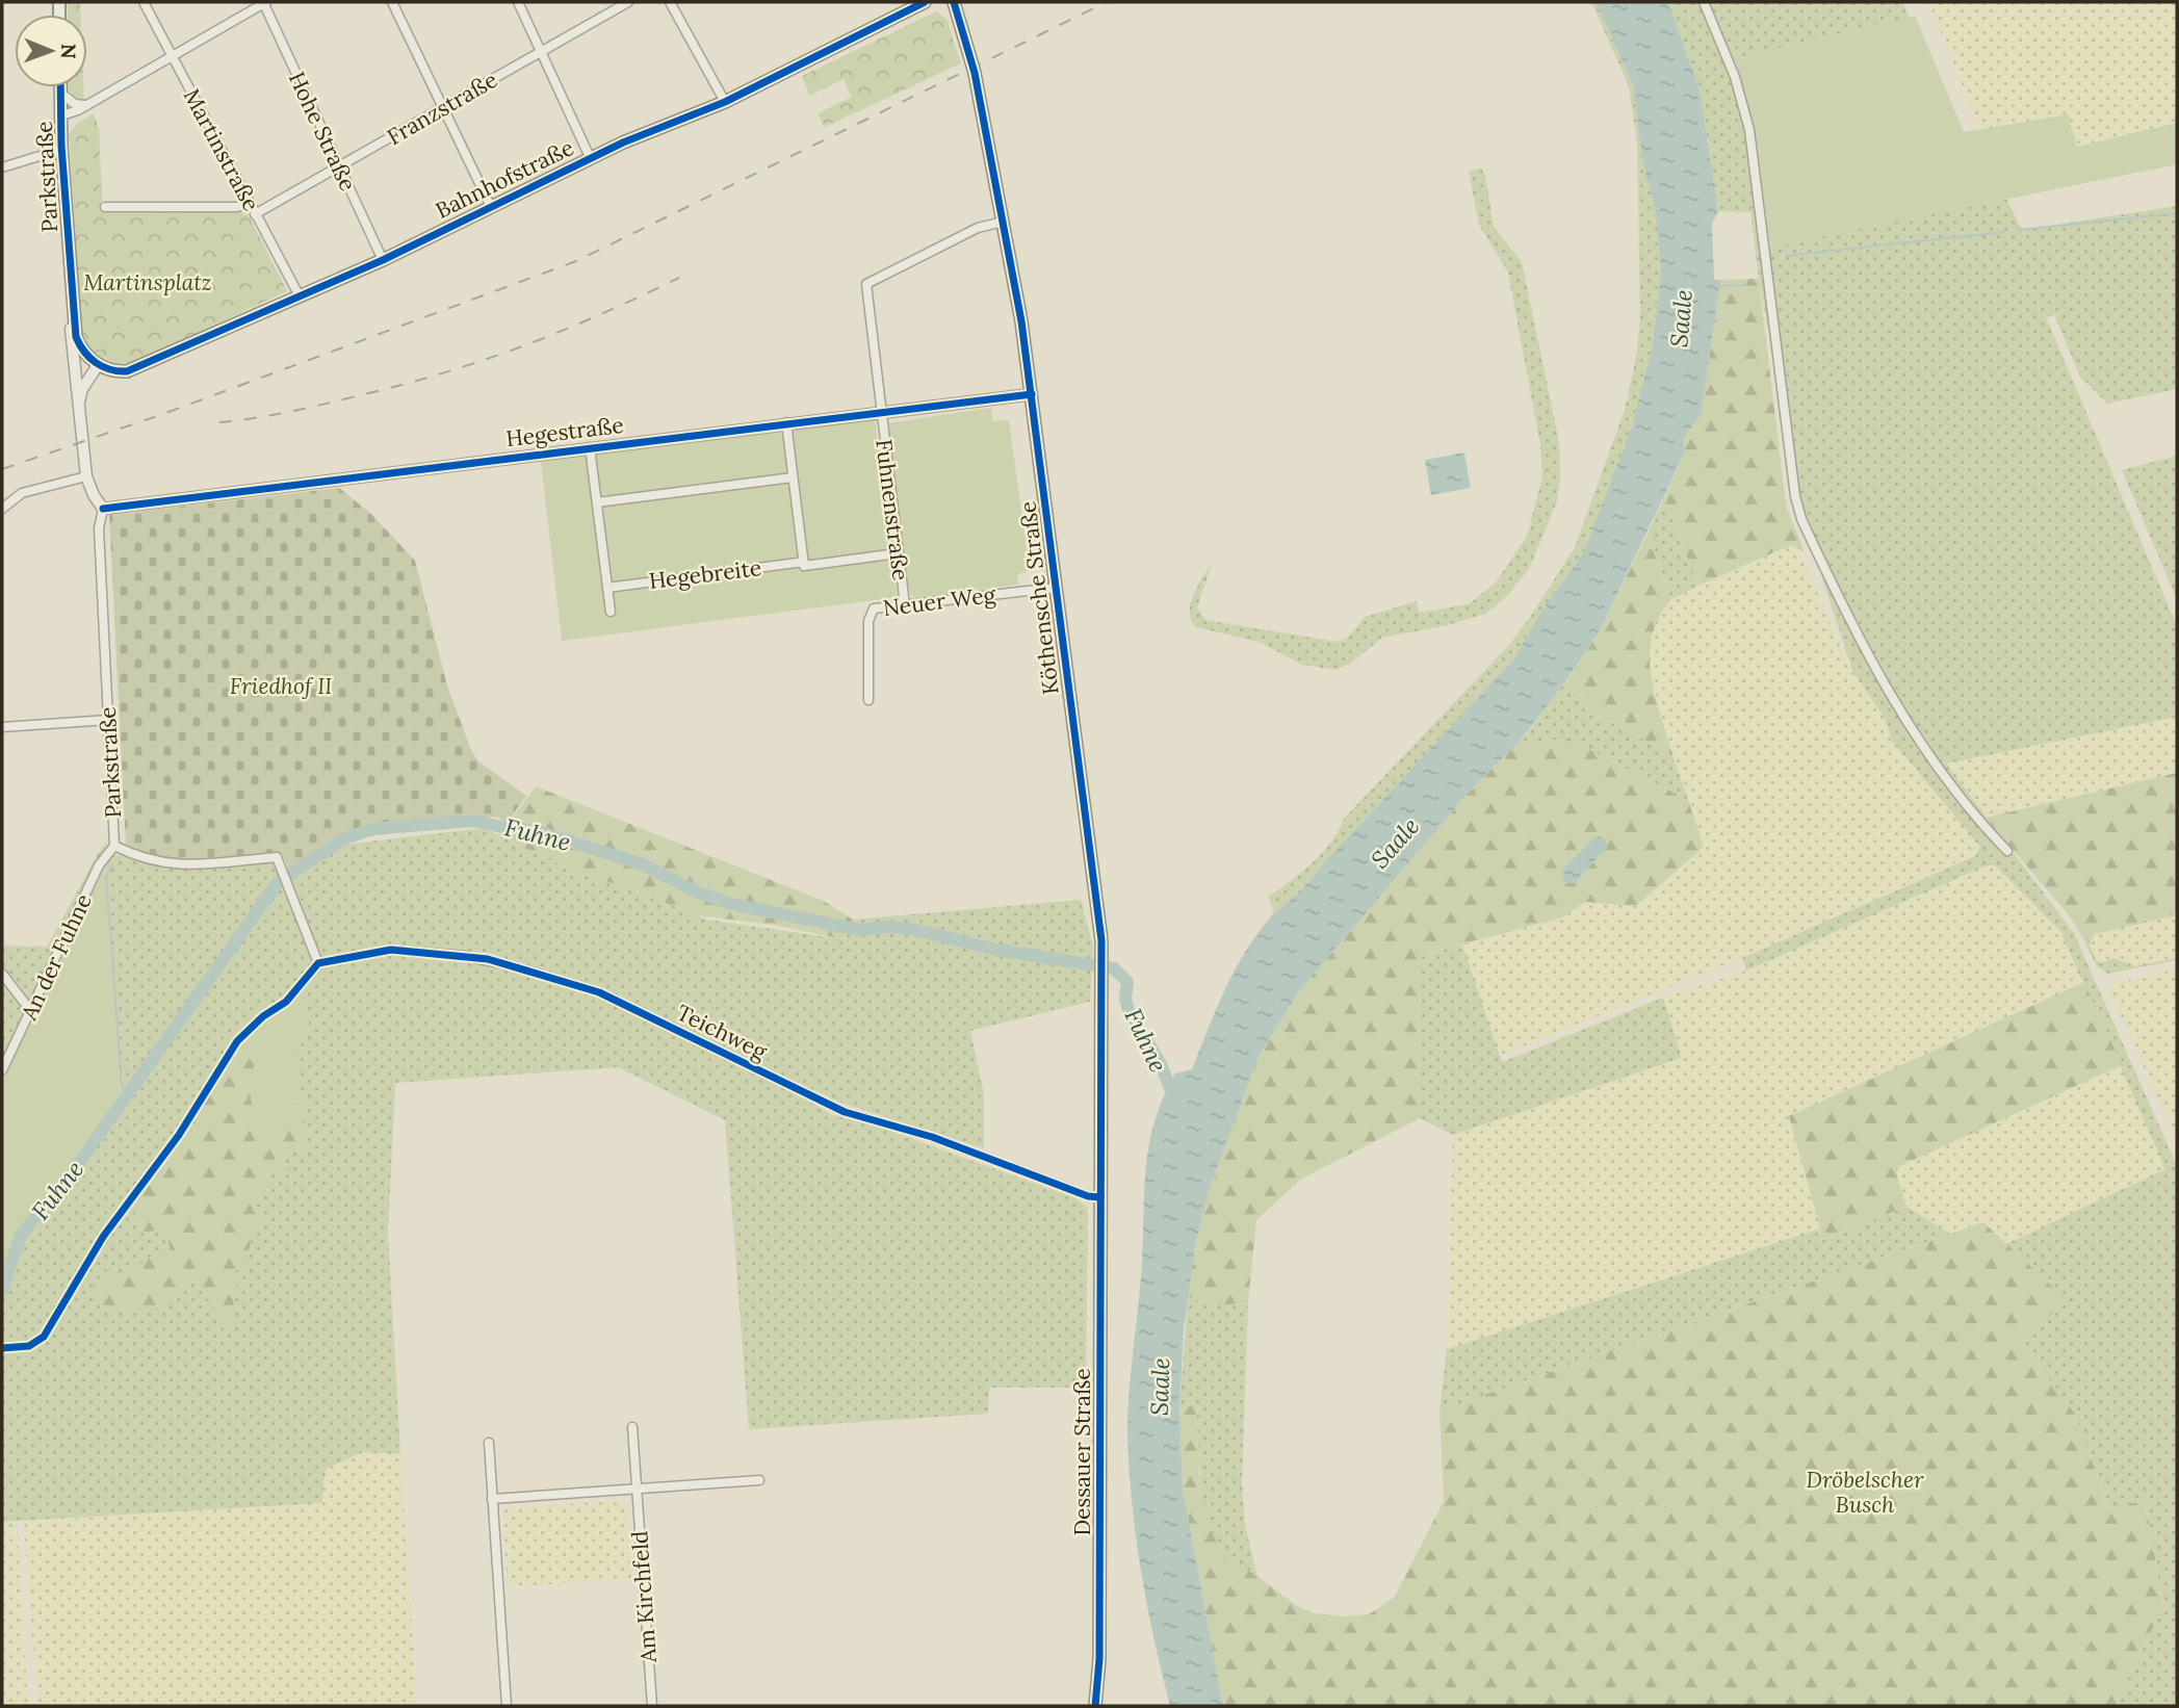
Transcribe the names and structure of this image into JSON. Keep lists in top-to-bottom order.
{
  "streets": {
    "main road": [
      "Parkstraße",
      "Bahnhofstraße",
      "Köthensche Straße",
      "Dessauer Straße"
    ],
    "street": [
      "Franzstraße",
      "Hohe Straße",
      "Martinstraße",
      "Hegestraße",
      "Fuhnenstraße",
      "Hegebreite",
      "Neuer Weg",
      "An der Fuhne",
      "Teichweg",
      "Am Kirchfeld"
    ]
  },
  "crossings": [
    ["Franzstraße", "Hohe Straße"],
    ["Franzstraße", "Martinstraße"],
    ["Hohe Straße", "Bahnhofstraße"],
    ["Martinstraße", "Bahnhofstraße"],
    ["Parkstraße", "Bahnhofstraße"],
    ["Parkstraße", "Hegestraße"],
    ["Parkstraße", "An der Fuhne"],
    ["Parkstraße", "Teichweg"],
    ["Hegestraße", "Fuhnenstraße"],
    ["Hegestraße", "Köthensche Straße"],
    ["Fuhnenstraße", "Hegebreite"],
    ["Fuhnenstraße", "Köthensche Straße"],
    ["Fuhnenstraße", "Neuer Weg"],
    ["Köthensche Straße", "Neuer Weg"],
    ["Köthensche Straße", "Teichweg"],
    ["Köthensche Straße", "Dessauer Straße"],
    ["Teichweg", "Dessauer Straße"]
  ],
  "water": ["Saale", "Fuhne"],
  "parks": ["Martinsplatz", "Friedhof II", "Dröbelscher Busch"],
  "north": "right"
}
